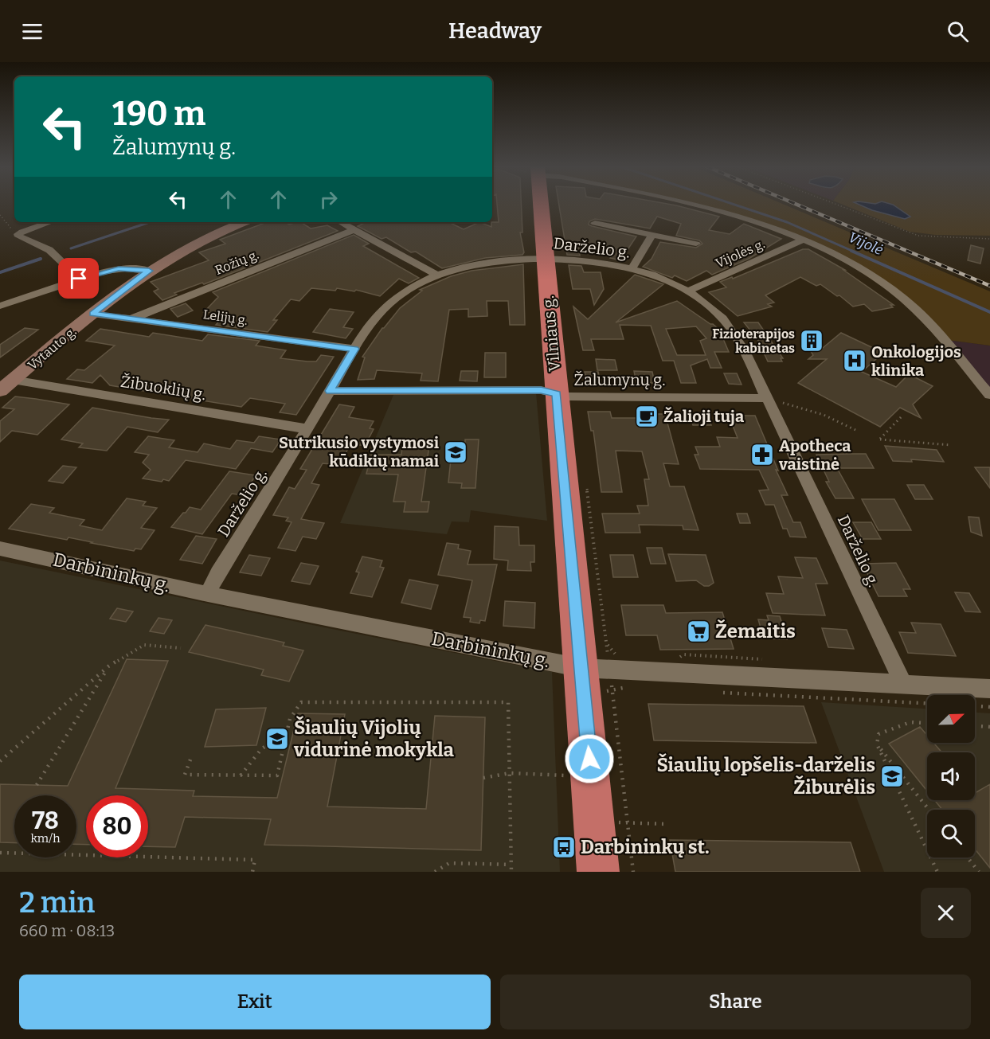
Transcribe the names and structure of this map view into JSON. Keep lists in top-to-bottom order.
{
  "streets": {
    "highway": ["Vilniaus g."],
    "main road": ["Vytauto g."],
    "street": [
      "Darželio g.",
      "Vijolės g.",
      "Rožių g.",
      "Lelijų g.",
      "Žalumynų g.",
      "Žibuoklių g.",
      "Darbininkų g."
    ]
  },
  "crossings": [
    ["Darželio g.", "Vijolės g."],
    ["Darželio g.", "Lelijų g."],
    ["Darželio g.", "Vilniaus g."],
    ["Darželio g.", "Žalumynų g."],
    ["Darželio g.", "Žibuoklių g."],
    ["Darželio g.", "Darbininkų g."],
    ["Rožių g.", "Lelijų g."],
    ["Lelijų g.", "Vytauto g."],
    ["Vilniaus g.", "Žalumynų g."],
    ["Vilniaus g.", "Darbininkų g."],
    ["Vytauto g.", "Žibuoklių g."]
  ],
  "water": ["Vijolė"],
  "places": {
    "building": ["Fizioterapijos kabinetas"],
    "hospital": ["Onkologijos klinika"],
    "cafe": ["Žalioji tuja"],
    "school or university": ["Sutrikusio vystymosi kūdikių namai", "Šiaulių Vijolių vidurinė mokykla", "Šiaulių lopšelis-darželis Žiburėlis"],
    "pharmacy": ["Apotheca vaistinė"],
    "supermarket": ["Žemaitis"],
    "bus stop": ["Darbininkų st."]
  },
  "north": "top right",
  "page": {
    "header": "Headway",
    "turn": ["190 m", "Žalumynų g."],
    "speed": "78 km/h",
    "limit": "80",
    "heading": ["2 min", "660 m · 08:13"],
    "buttons": ["Exit", "Share"]
  }
}
